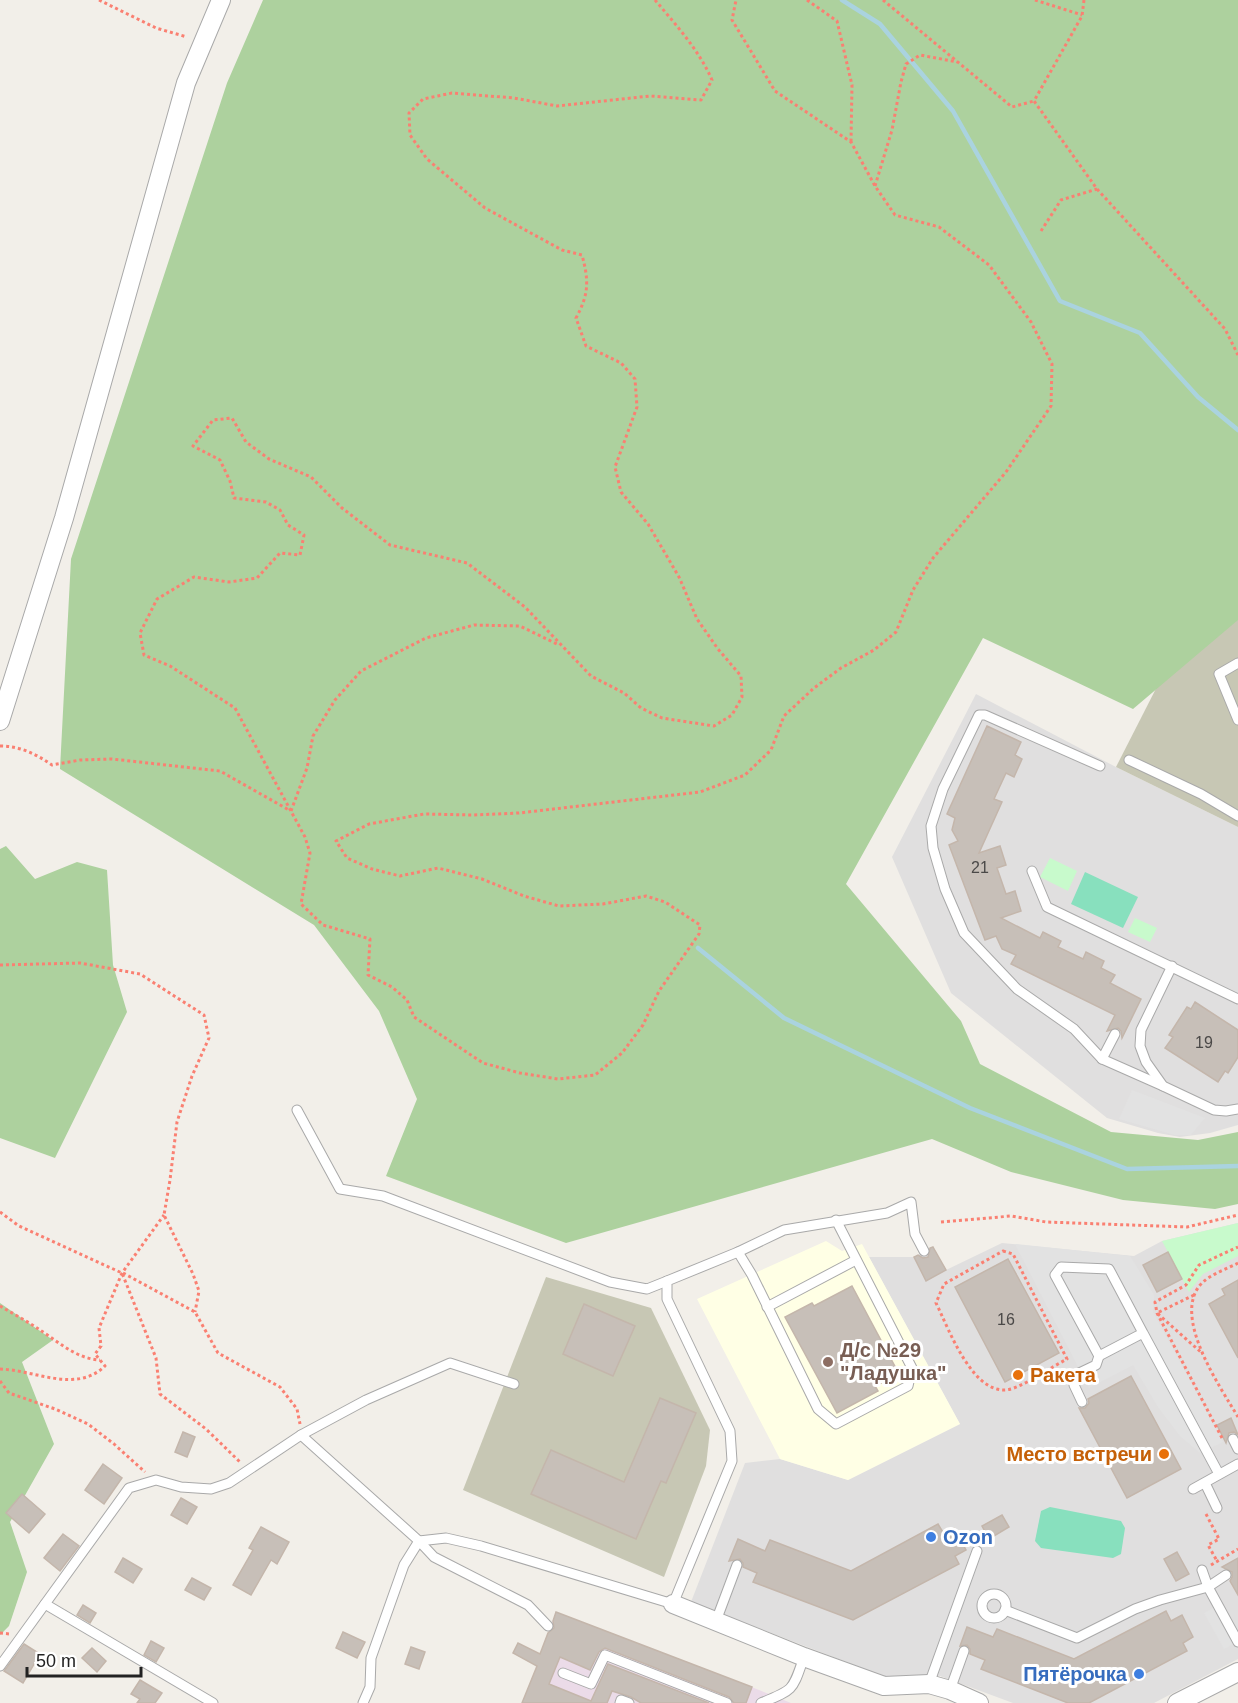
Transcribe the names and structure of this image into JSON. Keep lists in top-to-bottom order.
{
  "places": [
    "Д/с №29 \"Ладушка\"",
    "Ракета",
    "Место встречи",
    "Ozon",
    "Пятёрочка"
  ],
  "house_numbers": ["21", "19", "16"],
  "scale_bar": "50 m"
}
